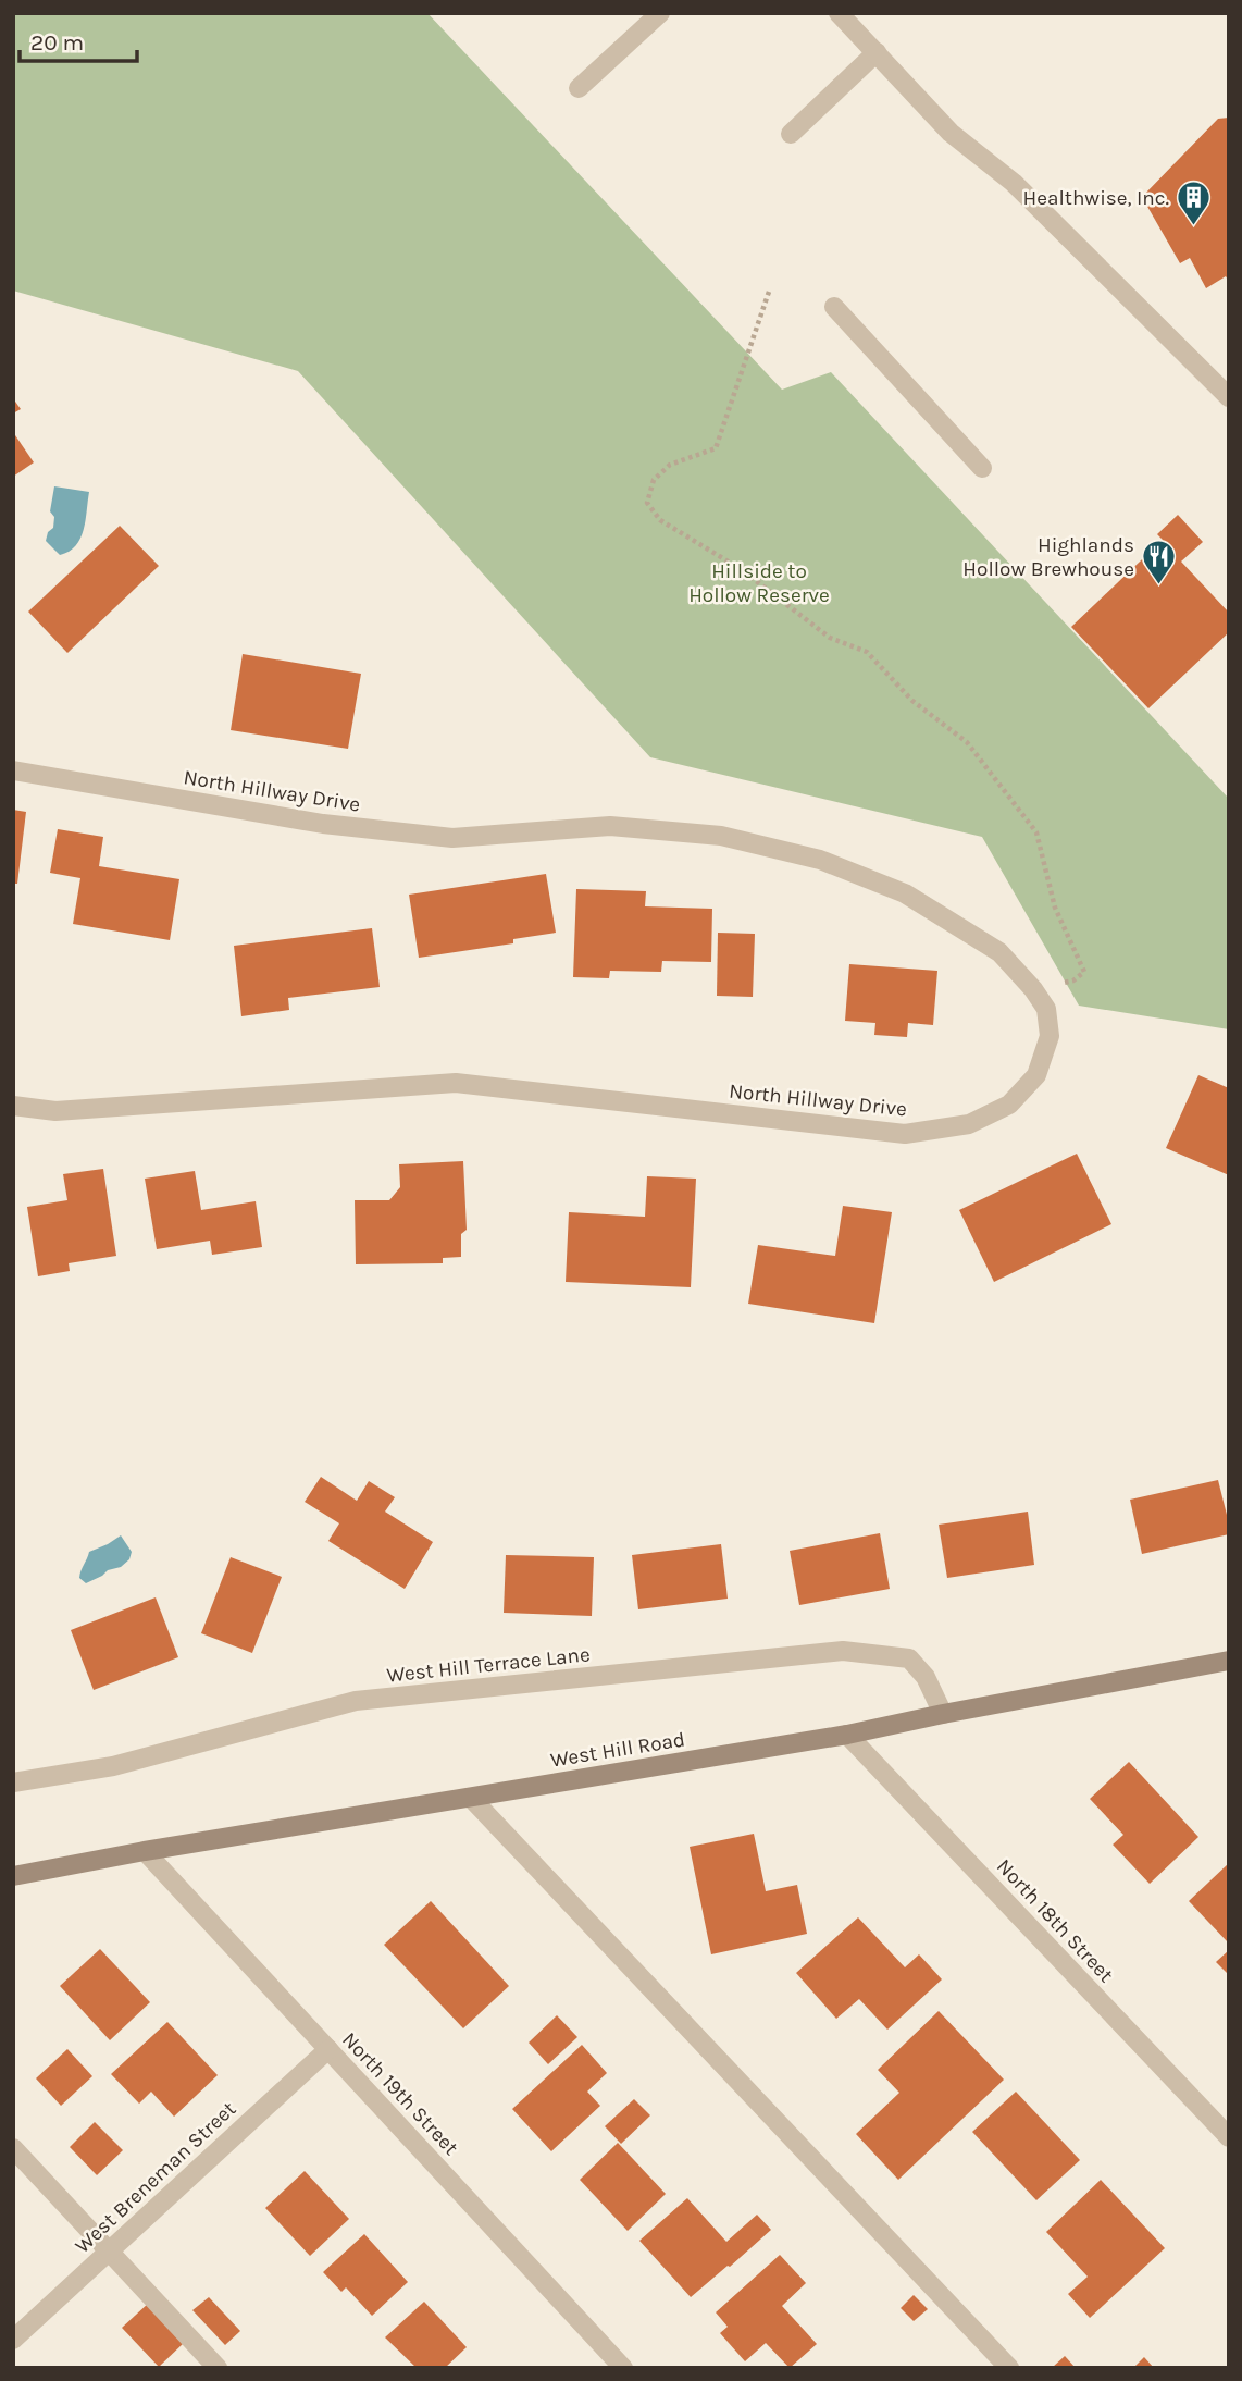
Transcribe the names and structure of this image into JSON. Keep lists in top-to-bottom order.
{
  "streets": {
    "street": [
      "North Hillway Drive",
      "West Hill Terrace Lane",
      "West Hill Road",
      "North 18th Street",
      "North 19th Street",
      "West Breneman Street"
    ]
  },
  "crossings": [
    ["West Hill Terrace Lane", "West Hill Road"],
    ["West Hill Road", "North 18th Street"],
    ["West Hill Road", "North 19th Street"],
    ["North 19th Street", "West Breneman Street"]
  ],
  "parks": ["Hillside to Hollow Reserve"],
  "places": {
    "building": ["Healthwise, Inc."],
    "restaurant": ["Highlands Hollow Brewhouse"]
  },
  "scale_bar": "20 m"
}
